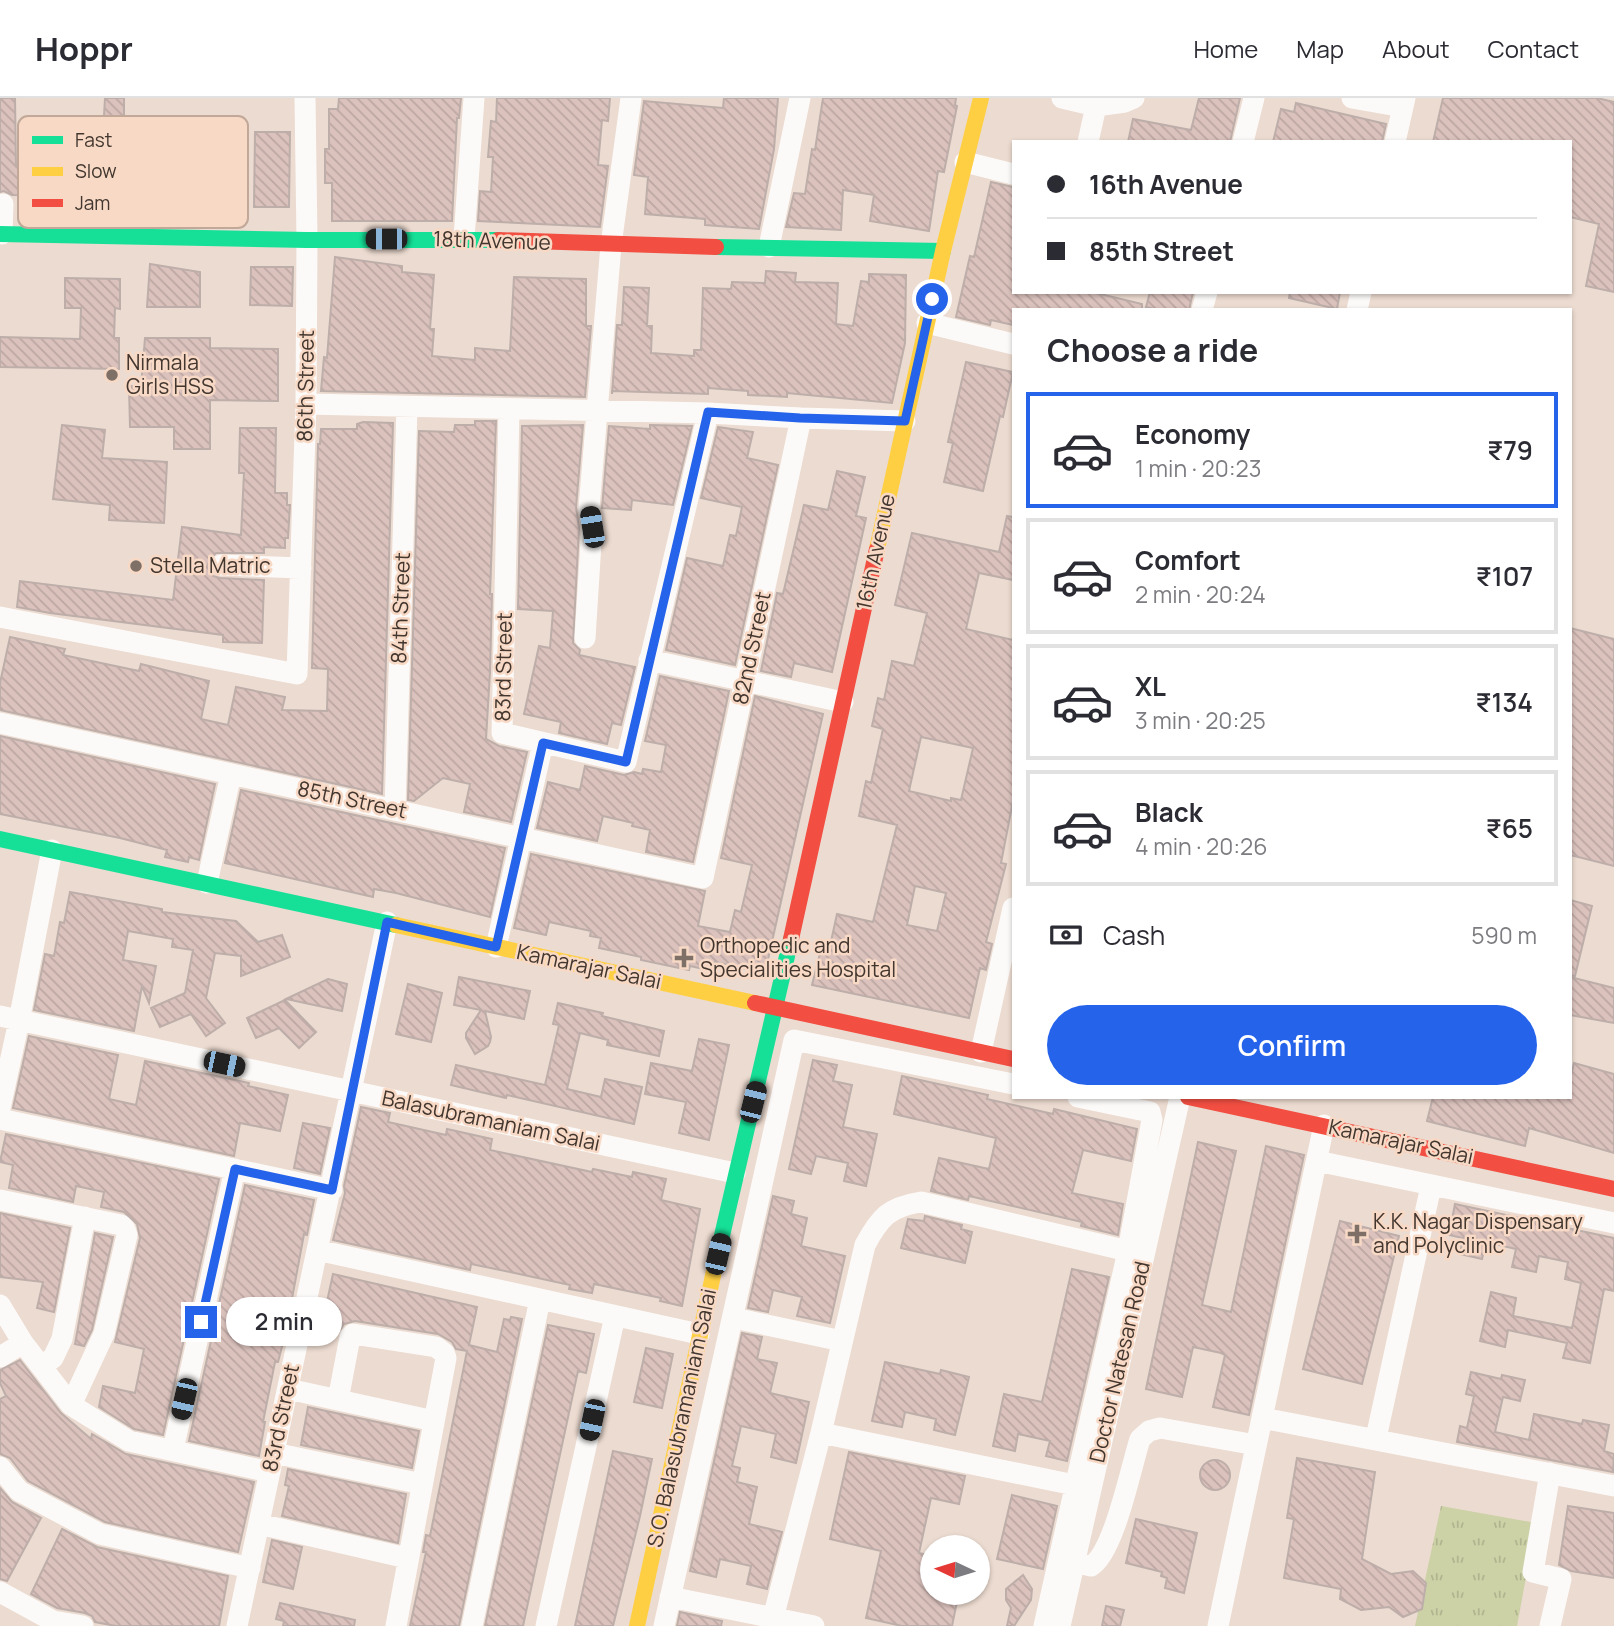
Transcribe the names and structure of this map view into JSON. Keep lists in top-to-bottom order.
{
  "streets": {
    "street": [
      "18th Avenue",
      "86th Street",
      "16th Avenue",
      "84th Street",
      "82nd Street",
      "83rd Street",
      "85th Street",
      "Kamarajar Salai",
      "Balasubramaniam Salai",
      "Doctor Natesan Road",
      "S.O. Balasubramaniam Salai"
    ]
  },
  "crossings": [
    ["18th Avenue", "86th Street"],
    ["18th Avenue", "16th Avenue"],
    ["16th Avenue", "Kamarajar Salai"],
    ["16th Avenue", "S.O. Balasubramaniam Salai"],
    ["84th Street", "85th Street"],
    ["82nd Street", "85th Street"],
    ["83rd Street", "Kamarajar Salai"],
    ["83rd Street", "Balasubramaniam Salai"],
    ["Kamarajar Salai", "S.O. Balasubramaniam Salai"],
    ["Balasubramaniam Salai", "S.O. Balasubramaniam Salai"]
  ],
  "places": {
    "other": ["Nirmala Girls HSS", "Stella Matric"],
    "health": ["Orthopedic and Specialities Hospital", "K.K. Nagar Dispensary and Polyclinic"]
  },
  "legend": ["Fast", "Slow", "Jam"],
  "north": "left",
  "page": {
    "header": "Hoppr",
    "nav": [
      "Home",
      "Map",
      "About",
      "Contact"
    ],
    "banner": ["16th Avenue", "85th Street"],
    "heading": "Choose a ride",
    "list": [
      {
        "name": "Economy",
        "note": "1 min · 20:23",
        "value": "₹79"
      },
      {
        "name": "Comfort",
        "note": "2 min · 20:24",
        "value": "₹107"
      },
      {
        "name": "XL",
        "note": "3 min · 20:25",
        "value": "₹134"
      },
      {
        "name": "Black",
        "note": "4 min · 20:26",
        "value": "₹65"
      }
    ],
    "pay": ["Cash", "590 m"],
    "buttons": "Confirm",
    "bubble": "2 min"
  }
}
